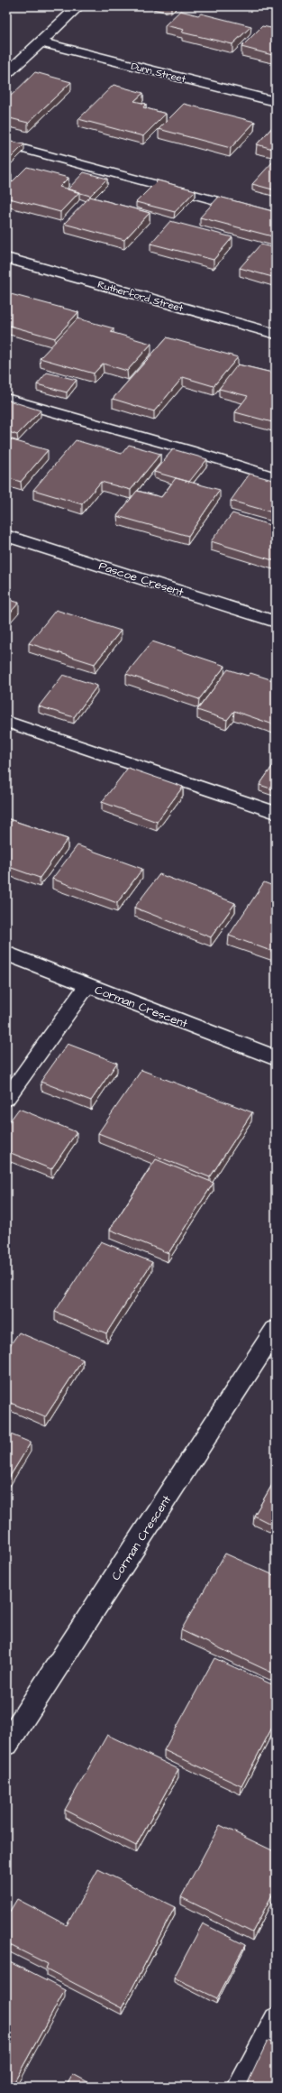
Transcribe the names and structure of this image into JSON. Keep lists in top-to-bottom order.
{
  "streets": {
    "street": [
      "Dunn Street",
      "Rutherford Street",
      "Pascoe Cresent",
      "Corman Crescent"
    ]
  }
}
